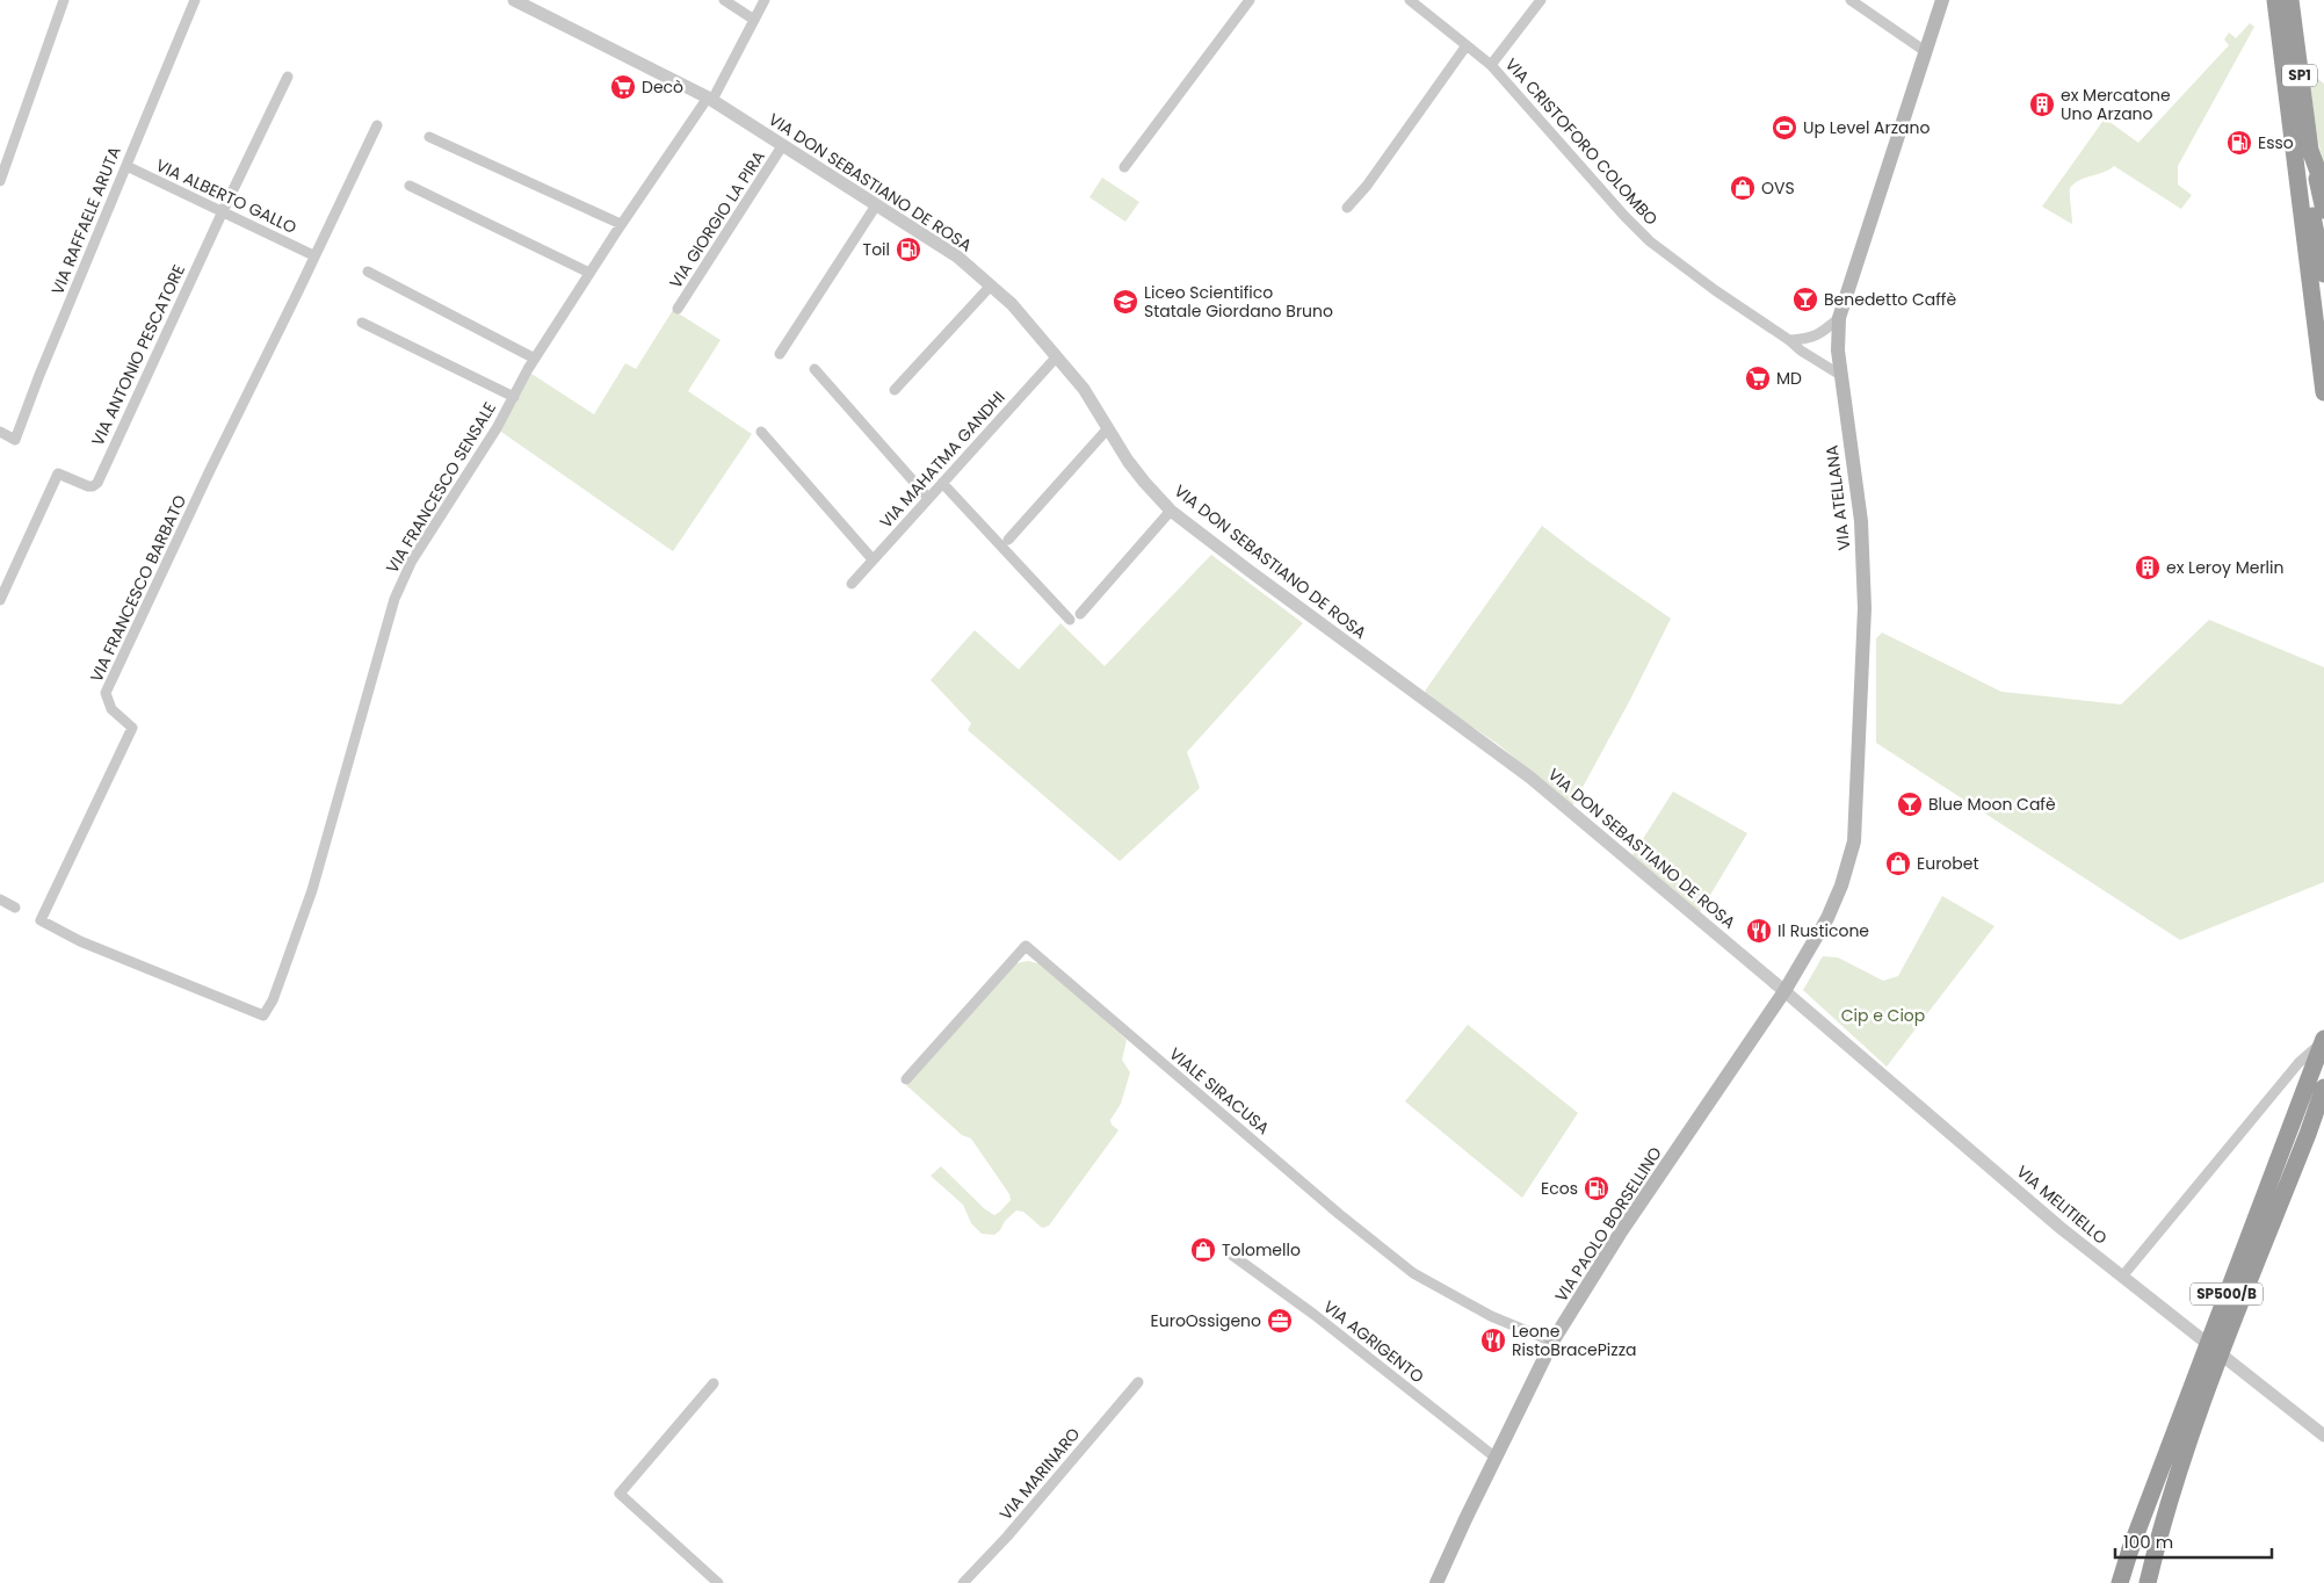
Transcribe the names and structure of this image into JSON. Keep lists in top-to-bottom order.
{
  "streets": {
    "highway": ["SP1", "SP500/B"],
    "main road": ["VIA ATELLANA", "VIA PAOLO BORSELLINO"],
    "street": [
      "VIA CRISTOFORO COLOMBO",
      "VIA DON SEBASTIANO DE ROSA",
      "VIA ALBERTO GALLO",
      "VIA GIORGIO LA PIRA",
      "VIA RAFFAELE ARUTA",
      "VIA ANTONIO PESCATORE",
      "VIA MAHATMA GANDHI",
      "VIA FRANCESCO SENSALE",
      "VIA FRANCESCO BARBATO",
      "VIALE SIRACUSA",
      "VIA MELITIELLO",
      "VIA AGRIGENTO",
      "VIA MARINARO"
    ]
  },
  "crossings": [
    ["VIA CRISTOFORO COLOMBO", "VIA ATELLANA"],
    ["VIA DON SEBASTIANO DE ROSA", "VIA GIORGIO LA PIRA"],
    ["VIA DON SEBASTIANO DE ROSA", "VIA MAHATMA GANDHI"],
    ["VIA DON SEBASTIANO DE ROSA", "VIA FRANCESCO SENSALE"],
    ["VIA DON SEBASTIANO DE ROSA", "VIA ATELLANA"],
    ["VIA DON SEBASTIANO DE ROSA", "VIA MELITIELLO"],
    ["VIA DON SEBASTIANO DE ROSA", "VIA PAOLO BORSELLINO"],
    ["VIA ALBERTO GALLO", "VIA RAFFAELE ARUTA"],
    ["VIA ALBERTO GALLO", "VIA ANTONIO PESCATORE"],
    ["VIA ALBERTO GALLO", "VIA FRANCESCO BARBATO"],
    ["VIA FRANCESCO SENSALE", "VIA FRANCESCO BARBATO"],
    ["VIA ATELLANA", "VIA MELITIELLO"],
    ["VIA ATELLANA", "VIA PAOLO BORSELLINO"],
    ["VIALE SIRACUSA", "VIA PAOLO BORSELLINO"],
    ["VIA MELITIELLO", "VIA PAOLO BORSELLINO"],
    ["VIA PAOLO BORSELLINO", "VIA AGRIGENTO"]
  ],
  "parks": ["Cip e Ciop"],
  "places": {
    "supermarket": ["Decò", "MD"],
    "building": ["ex Mercatone Uno Arzano", "ex Leroy Merlin"],
    "sports": ["Up Level Arzano"],
    "fuel station": ["Esso", "Toil", "Ecos"],
    "shop": ["OVS", "Eurobet", "Tolomello"],
    "bar": ["Benedetto Caffè", "Blue Moon Cafè"],
    "school or university": ["Liceo Scientifico Statale Giordano Bruno"],
    "restaurant": ["Il Rusticone", "Leone RistoBracePizza"],
    "office": ["EuroOssigeno"]
  },
  "scale_bar": "100 m"
}
